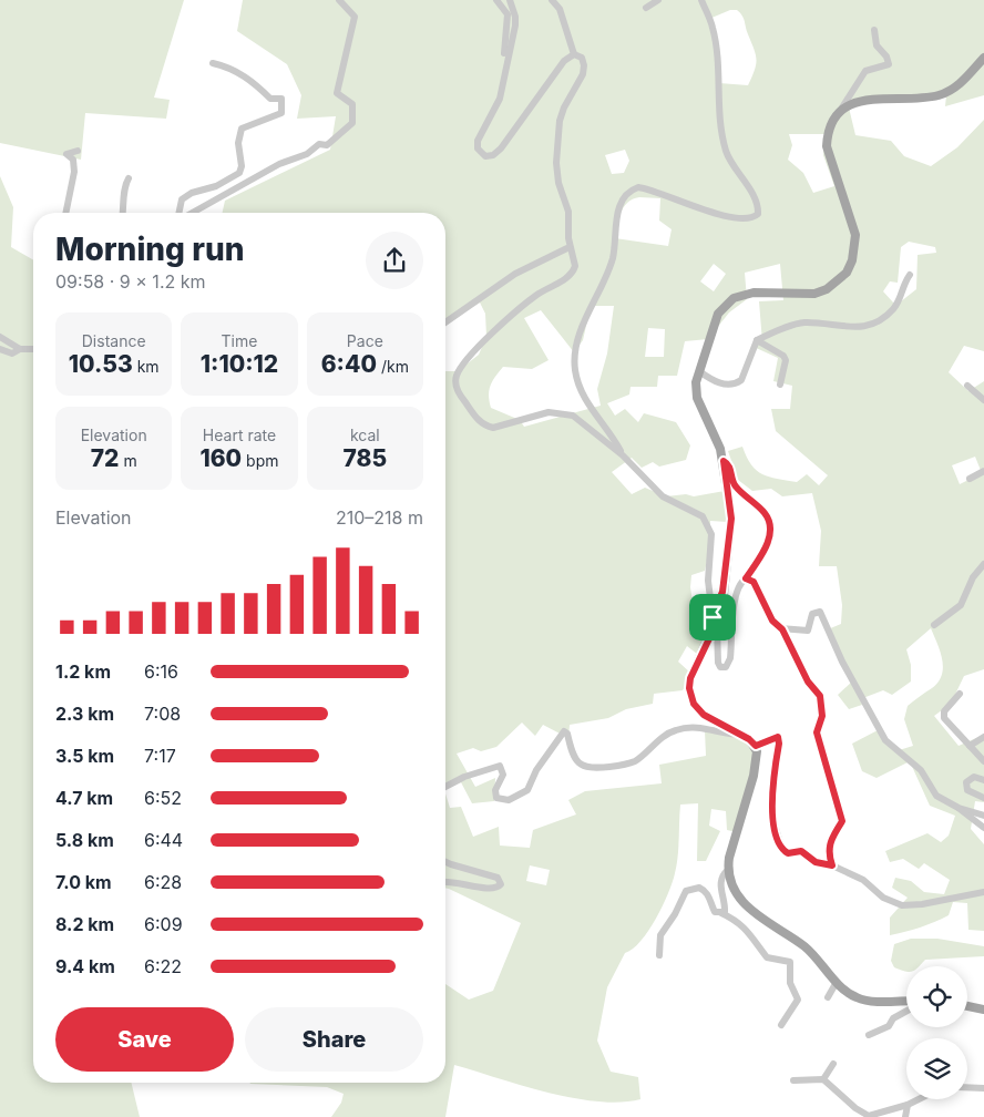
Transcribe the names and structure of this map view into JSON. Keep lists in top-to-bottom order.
{
  "page": {
    "heading": ["Morning run", "09:58 · 9 × 1.2 km"],
    "stats": [
      ["Distance", "10.53 km"],
      ["Time", "1:10:12"],
      ["Pace", "6:40 /km"],
      ["Elevation", "72 m"],
      ["Heart rate", "160 bpm"],
      ["kcal", "785"]
    ],
    "chart": ["Elevation", "210–218 m"],
    "list": [
      {
        "name": "1.2 km",
        "note": "6:16"
      },
      {
        "name": "2.3 km",
        "note": "7:08"
      },
      {
        "name": "3.5 km",
        "note": "7:17"
      },
      {
        "name": "4.7 km",
        "note": "6:52"
      },
      {
        "name": "5.8 km",
        "note": "6:44"
      },
      {
        "name": "7.0 km",
        "note": "6:28"
      },
      {
        "name": "8.2 km",
        "note": "6:09"
      },
      {
        "name": "9.4 km",
        "note": "6:22"
      }
    ],
    "buttons": ["Save", "Share"]
  }
}
